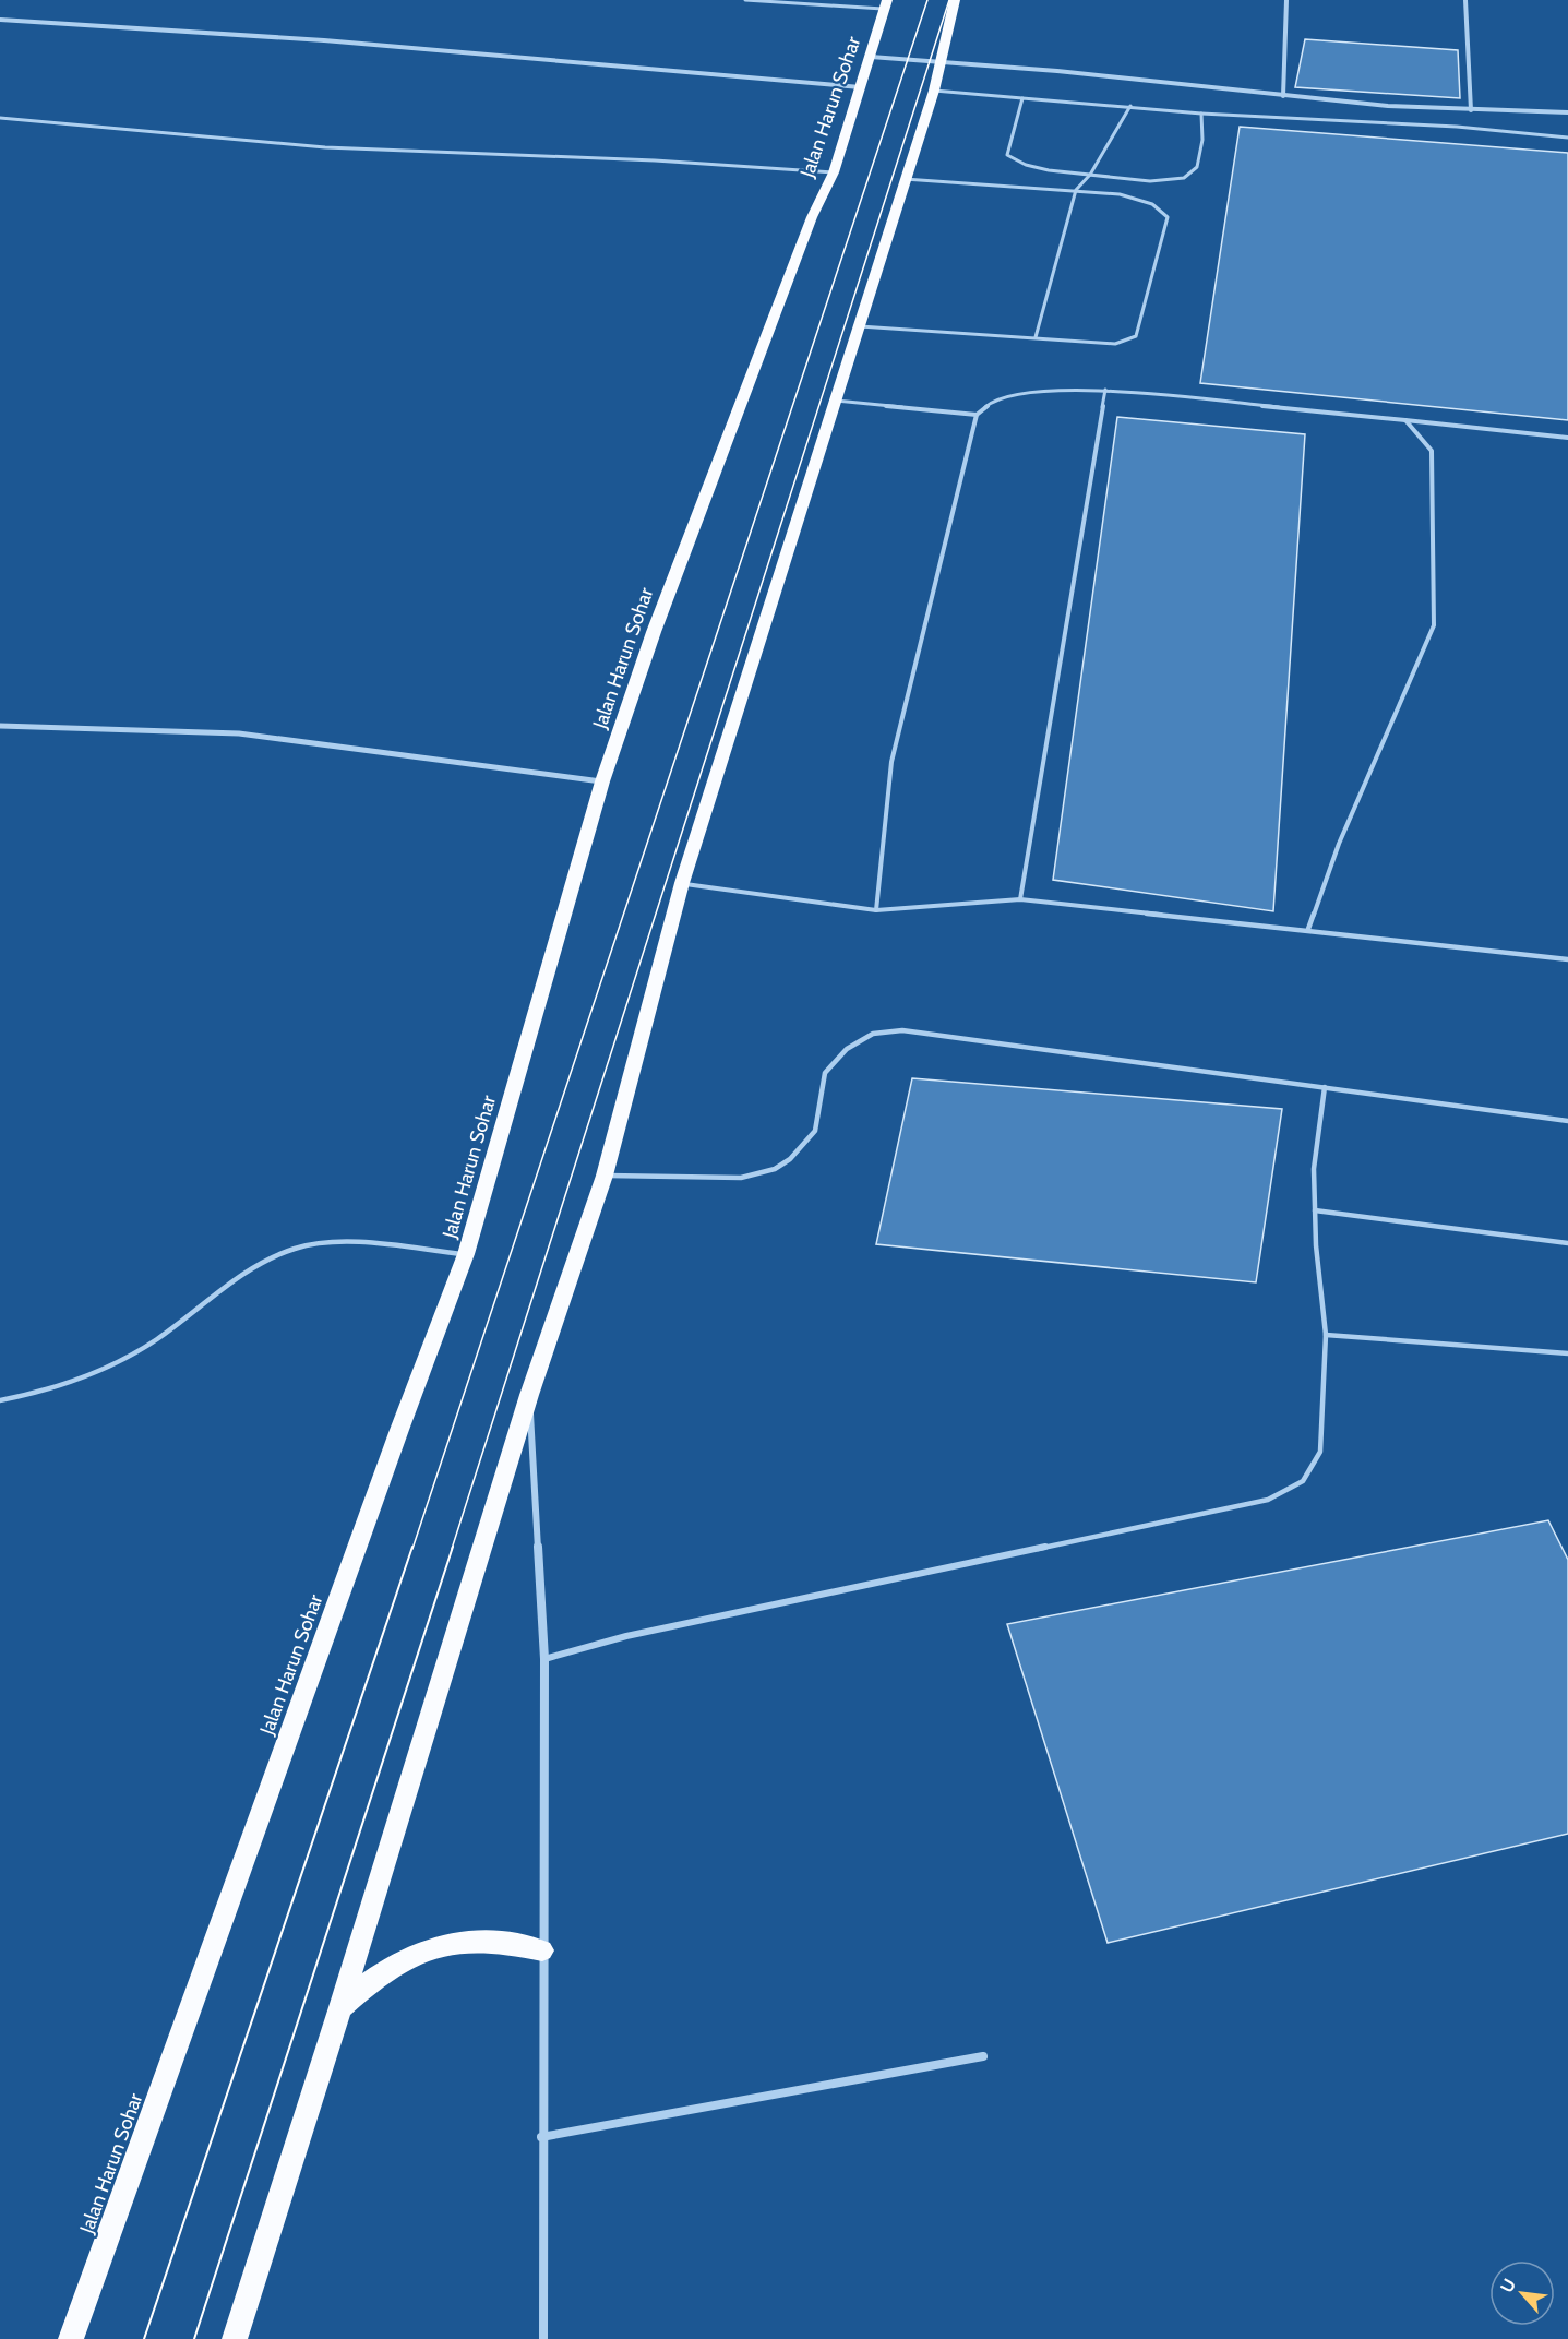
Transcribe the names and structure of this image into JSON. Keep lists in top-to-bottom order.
{
  "streets": {
    "highway": ["Jalan Harun Sohar"]
  },
  "north": "top left"
}
